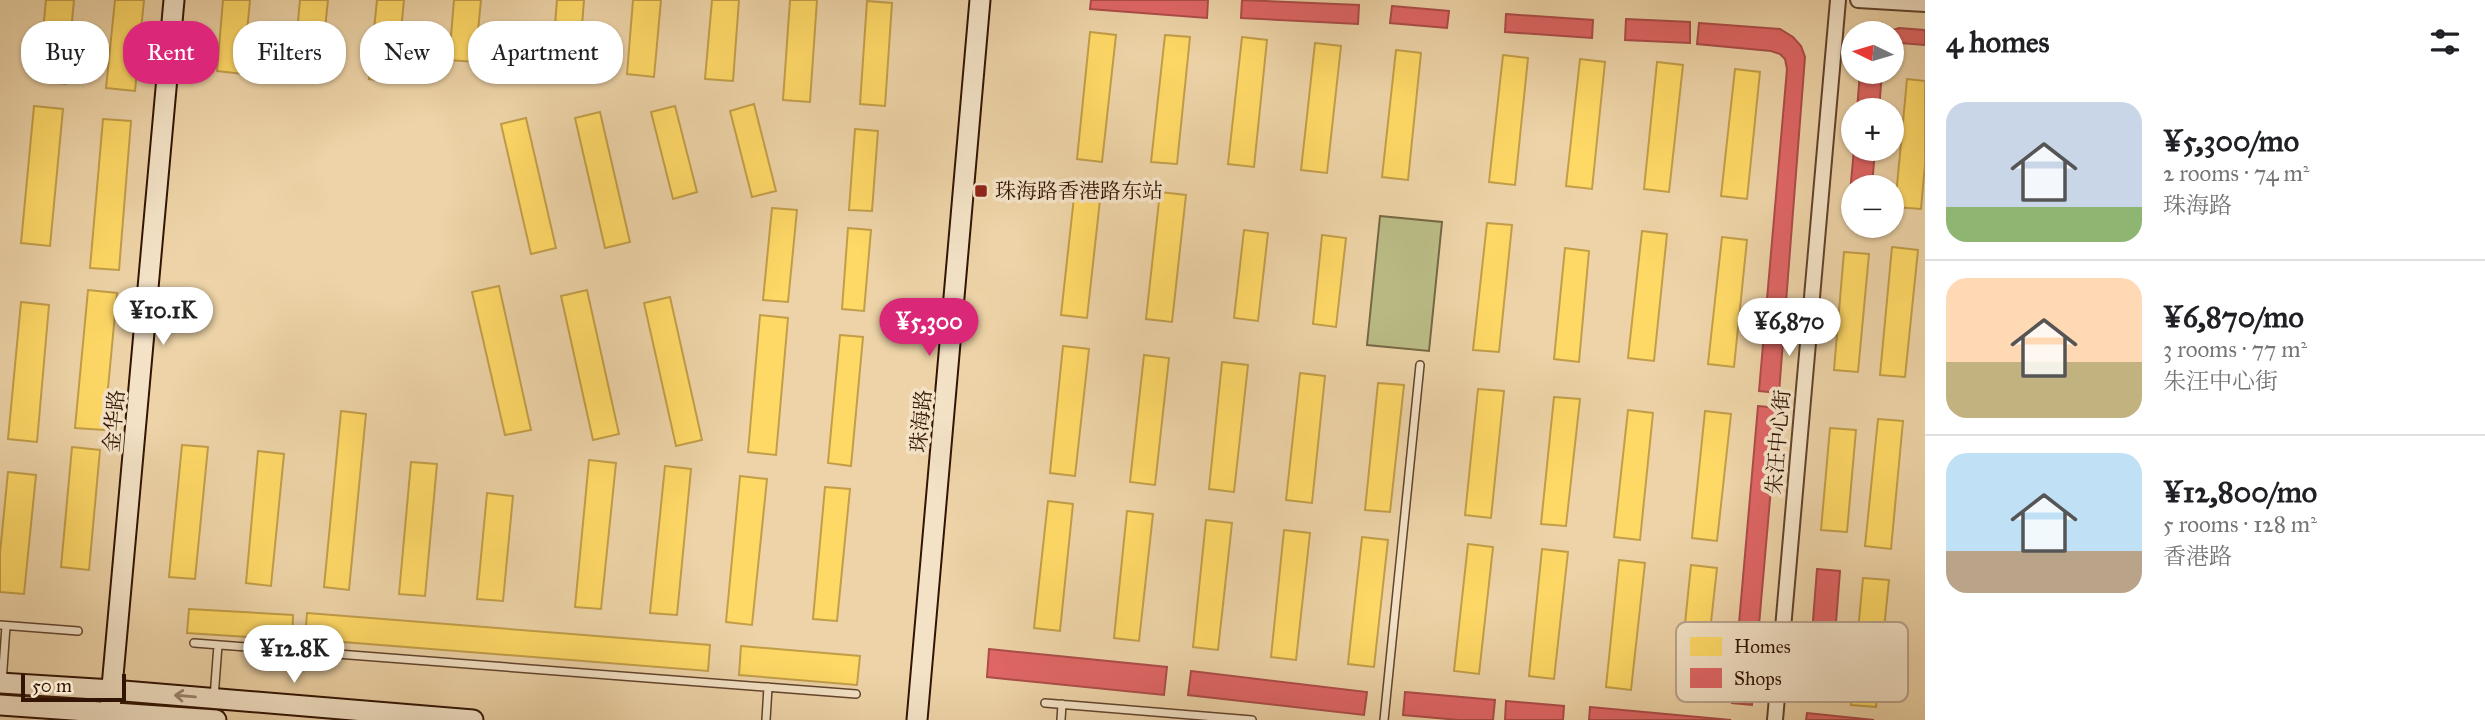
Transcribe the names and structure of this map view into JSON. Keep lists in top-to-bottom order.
{
  "streets": {
    "main road": ["金华路", "珠海路"],
    "street": ["朱汪中心街"]
  },
  "places": {
    "transit": ["珠海路香港路东站"]
  },
  "legend": ["Homes", "Shops"],
  "scale_bar": "50 m",
  "north": "left",
  "page": {
    "heading": "4 homes",
    "map_buttons": ["+", "−"],
    "chip": [
      "Buy",
      "Rent",
      "Filters",
      "New",
      "Apartment"
    ],
    "list": [
      {
        "name": "¥5,300/mo",
        "note": "2 rooms · 74 m² · 珠海路"
      },
      {
        "name": "¥6,870/mo",
        "note": "3 rooms · 77 m² · 朱汪中心街"
      },
      {
        "name": "¥12,800/mo",
        "note": "5 rooms · 128 m² · 香港路"
      }
    ],
    "price": [
      "¥10.1K",
      "¥5,300",
      "¥6,870",
      "¥12.8K"
    ],
    "scale": "50 m"
  }
}
